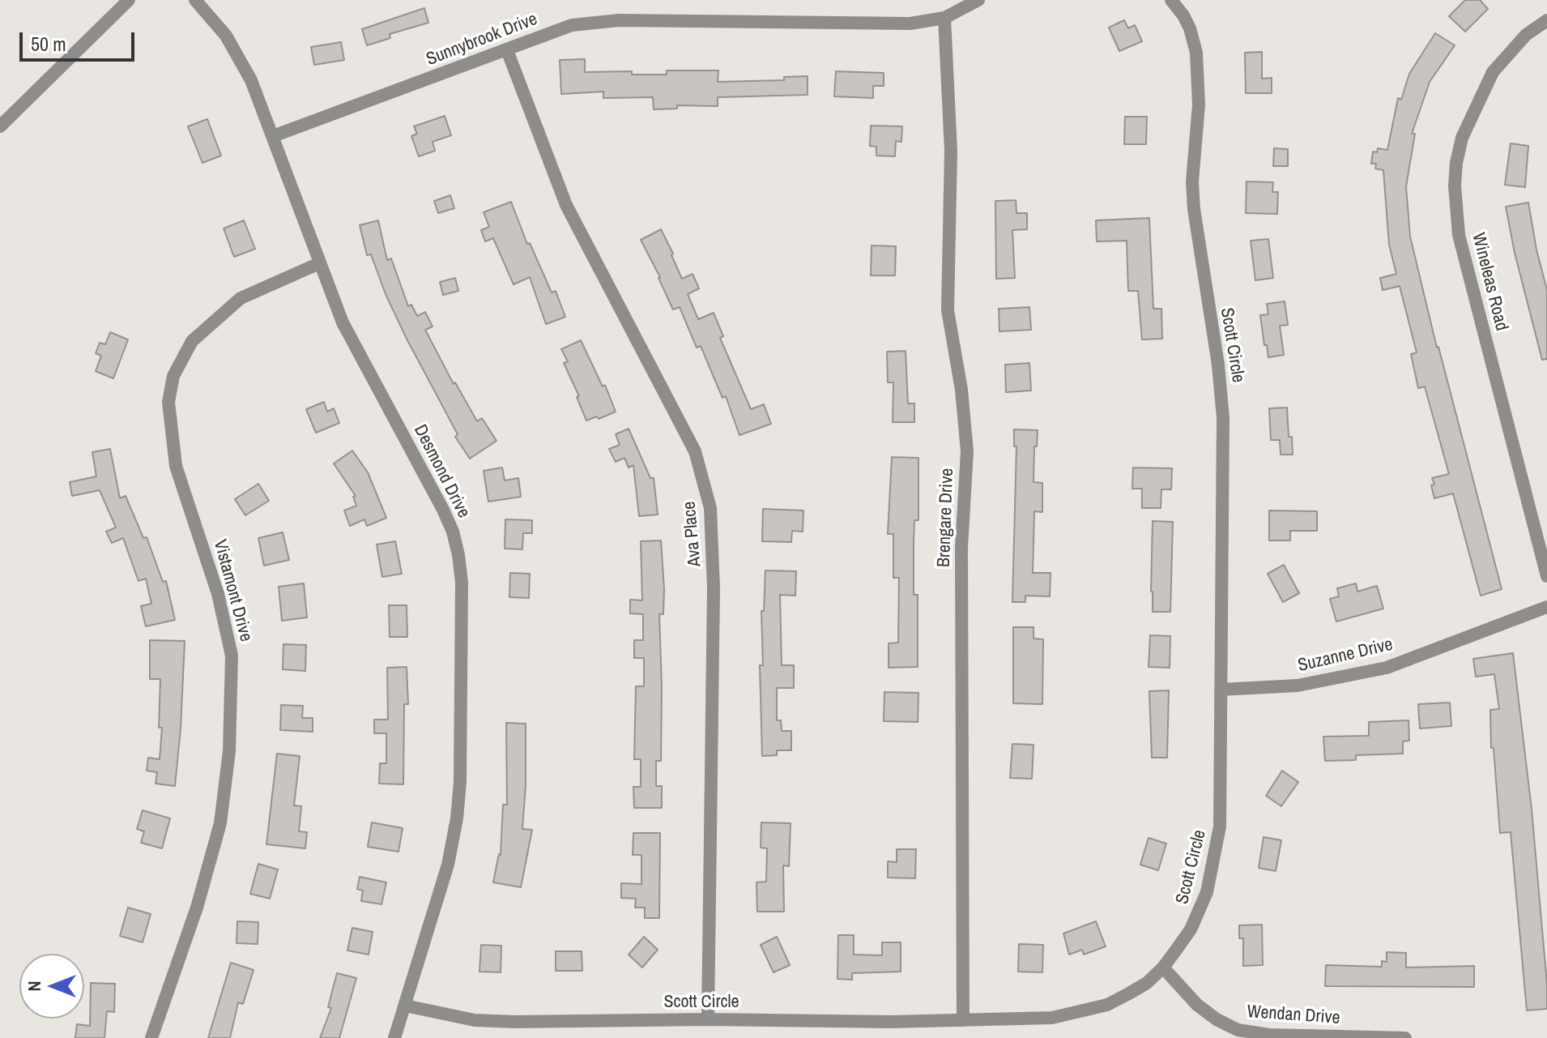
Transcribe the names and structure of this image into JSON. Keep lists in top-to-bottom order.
{
  "streets": {
    "street": [
      "Sunnybrook Drive",
      "Wineleas Road",
      "Scott Circle",
      "Desmond Drive",
      "Brengare Drive",
      "Ava Place",
      "Vistamont Drive",
      "Suzanne Drive",
      "Wendan Drive"
    ]
  },
  "crossings": [
    ["Sunnybrook Drive", "Desmond Drive"],
    ["Sunnybrook Drive", "Brengare Drive"],
    ["Sunnybrook Drive", "Ava Place"],
    ["Scott Circle", "Desmond Drive"],
    ["Scott Circle", "Brengare Drive"],
    ["Scott Circle", "Ava Place"],
    ["Scott Circle", "Suzanne Drive"],
    ["Scott Circle", "Wendan Drive"],
    ["Desmond Drive", "Vistamont Drive"]
  ],
  "scale_bar": "50 m",
  "north": "left"
}
